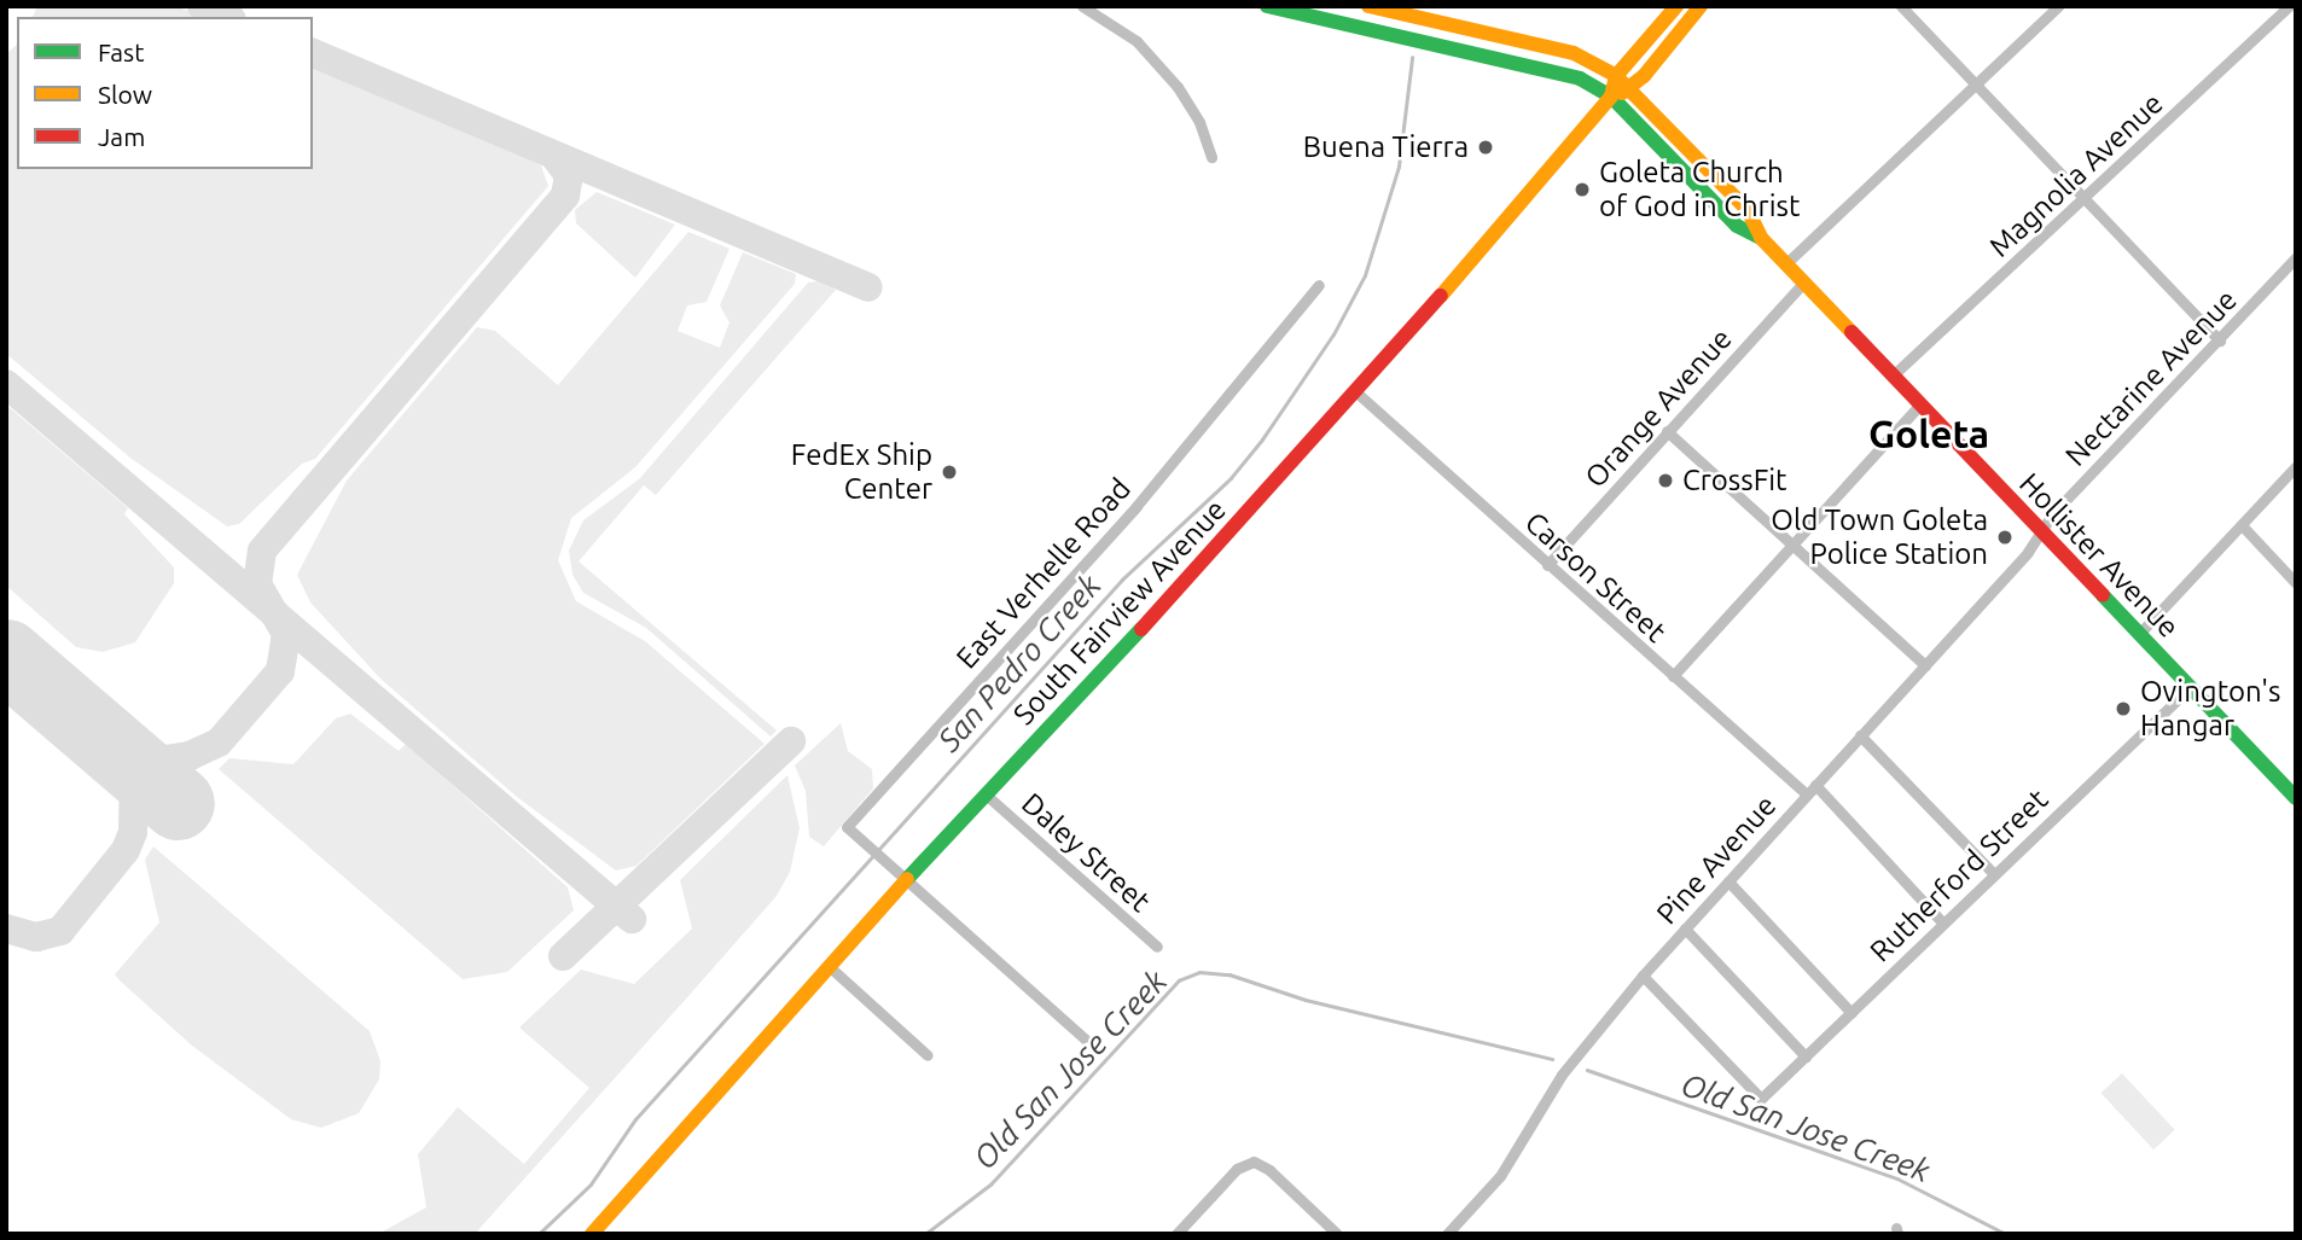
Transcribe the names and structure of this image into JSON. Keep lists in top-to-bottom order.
{
  "streets": {
    "main road": ["Hollister Avenue", "South Fairview Avenue"],
    "street": [
      "Magnolia Avenue",
      "Nectarine Avenue",
      "Orange Avenue",
      "East Verhelle Road",
      "Carson Street",
      "Daley Street",
      "Pine Avenue",
      "Rutherford Street"
    ]
  },
  "crossings": [
    ["Magnolia Avenue", "Hollister Avenue"],
    ["Nectarine Avenue", "Hollister Avenue"],
    ["Nectarine Avenue", "Pine Avenue"],
    ["Orange Avenue", "Hollister Avenue"],
    ["Orange Avenue", "Carson Street"],
    ["Hollister Avenue", "South Fairview Avenue"],
    ["Hollister Avenue", "Pine Avenue"],
    ["Hollister Avenue", "Rutherford Street"],
    ["East Verhelle Road", "South Fairview Avenue"],
    ["Carson Street", "South Fairview Avenue"],
    ["Carson Street", "Pine Avenue"],
    ["South Fairview Avenue", "Daley Street"],
    ["Pine Avenue", "Rutherford Street"]
  ],
  "districts": ["Goleta"],
  "water": ["San Pedro Creek", "Old San Jose Creek"],
  "places": [
    "Buena Tierra",
    "Goleta Church of God in Christ",
    "FedEx Ship Center",
    "CrossFit",
    "Old Town Goleta Police Station",
    "Ovington's Hangar"
  ],
  "legend": ["Fast", "Slow", "Jam"]
}
